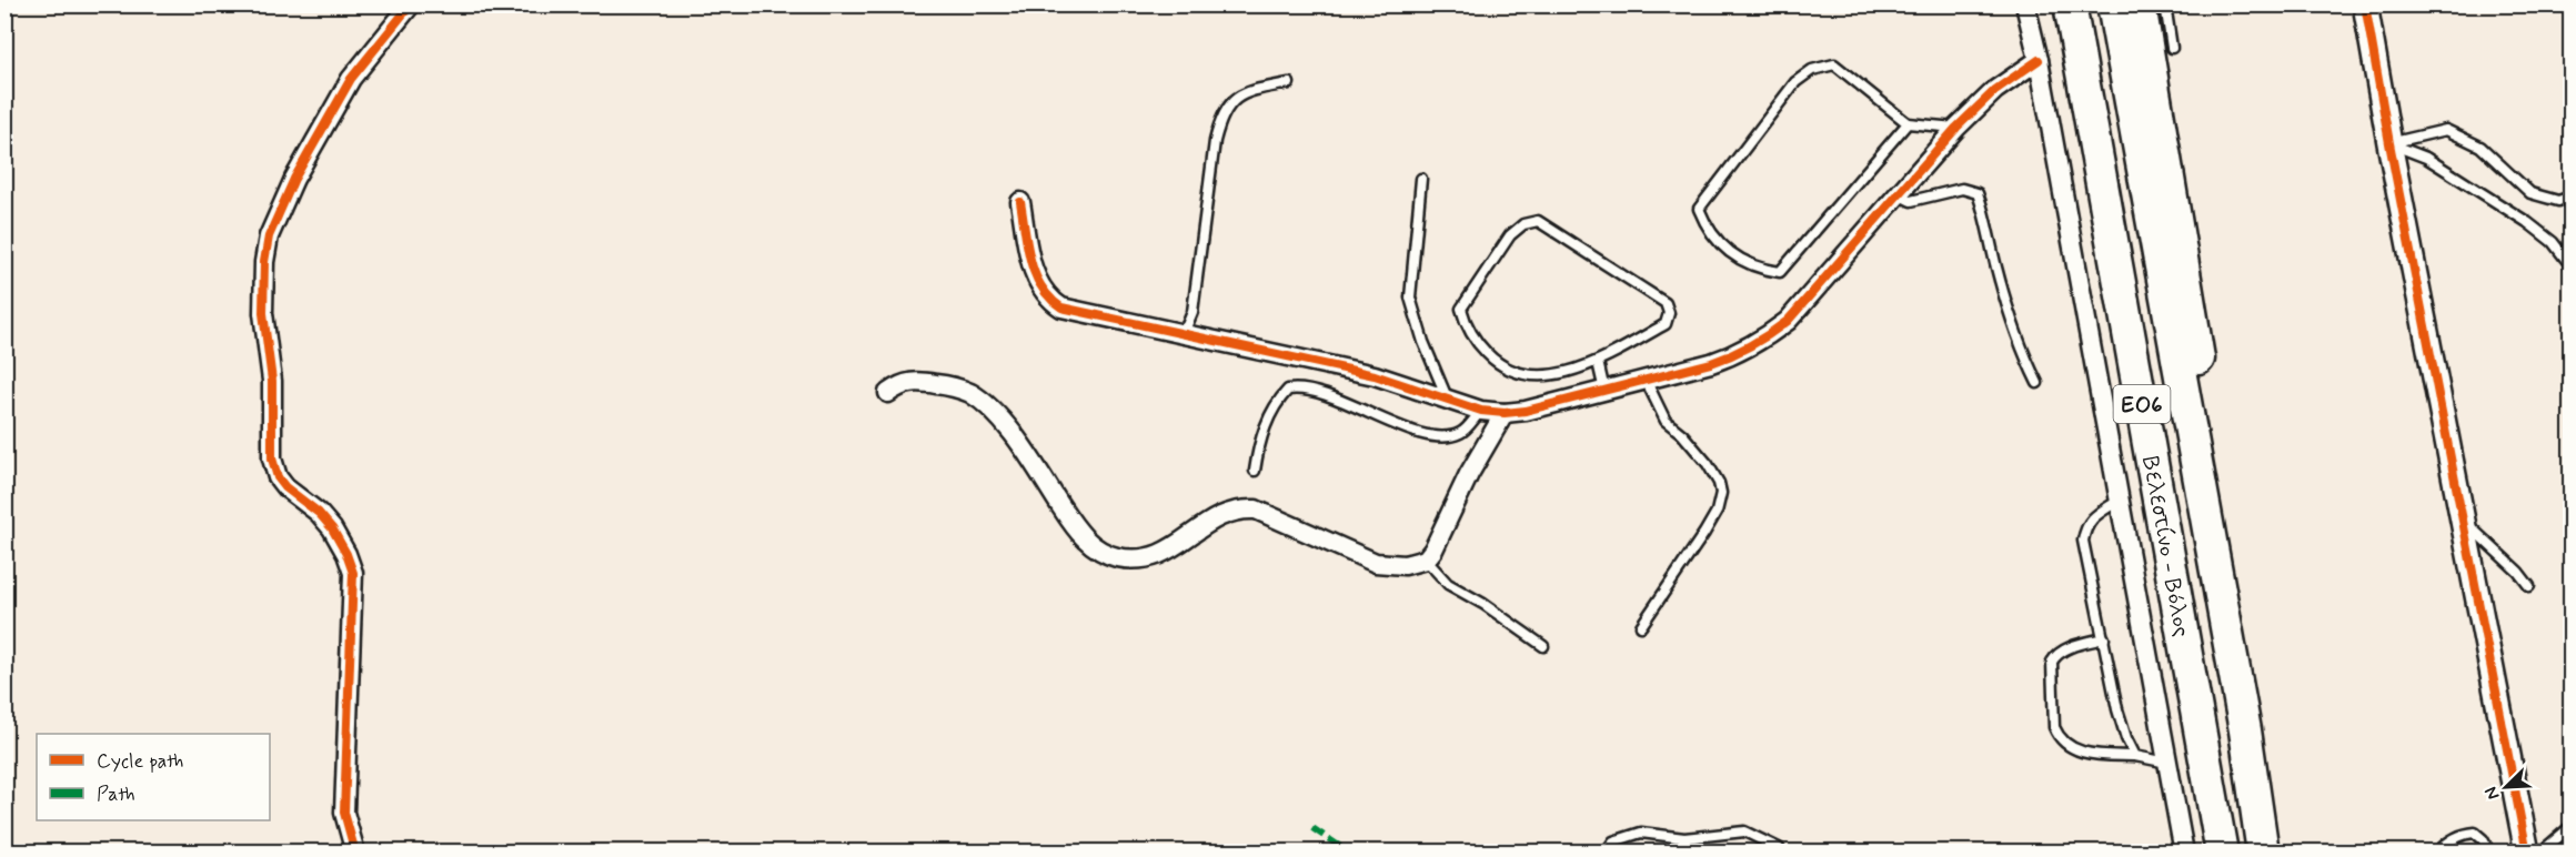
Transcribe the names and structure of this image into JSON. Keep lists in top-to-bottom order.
{
  "streets": {
    "highway": ["ΕΟ6", "Βελεστίνο - Βόλος"]
  },
  "legend": ["Cycle path", "Path"],
  "north": "bottom left"
}
